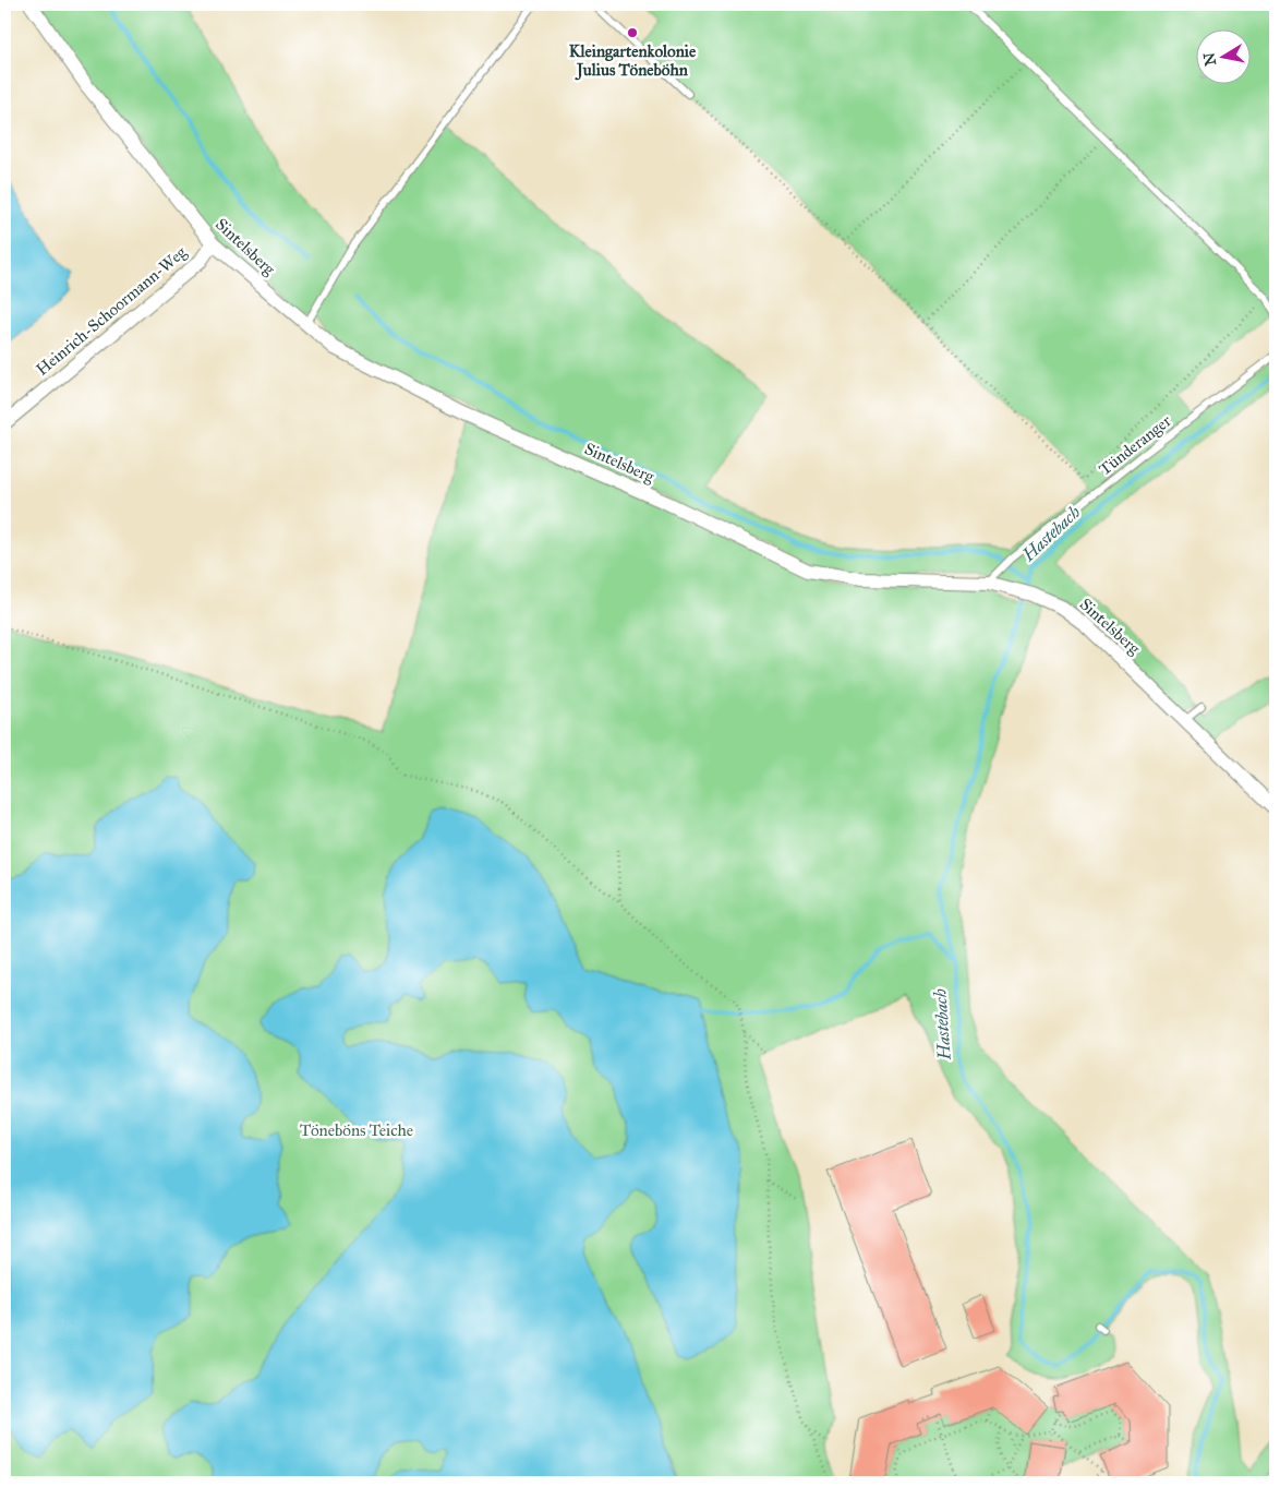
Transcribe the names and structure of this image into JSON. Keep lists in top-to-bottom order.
{
  "streets": {
    "street": ["Sintelsberg", "Heinrich-Schoormann-Weg"],
    "lane": ["Tünderanger"]
  },
  "crossings": [
    ["Sintelsberg", "Heinrich-Schoormann-Weg"],
    ["Sintelsberg", "Tünderanger"]
  ],
  "water": ["Hastebach"],
  "parks": ["Töneböns Teiche"],
  "places": ["Kleingartenkolonie Julius Töneböhn"],
  "north": "left"
}
